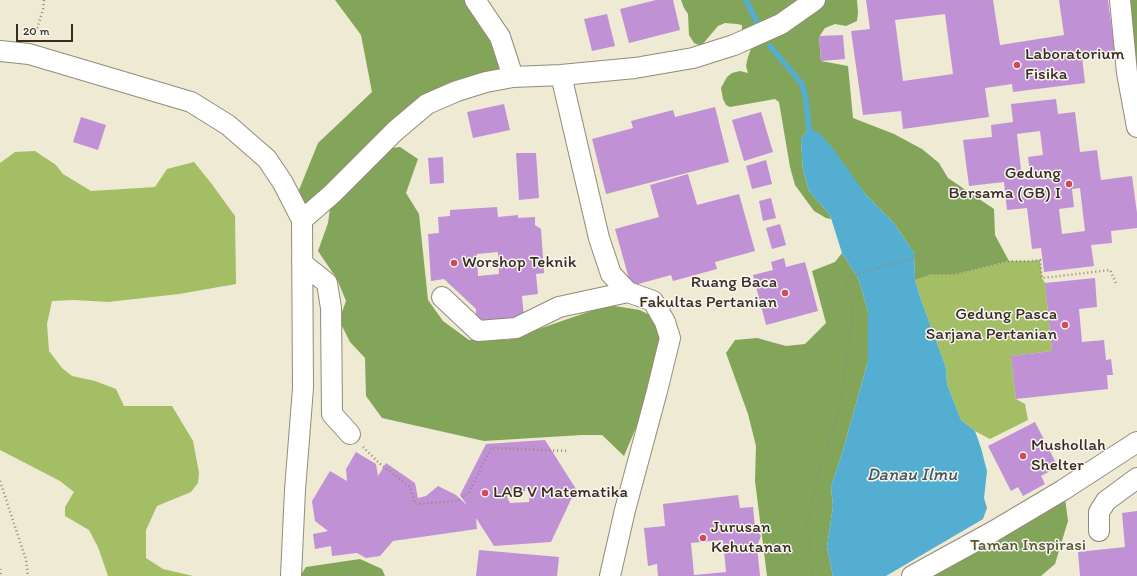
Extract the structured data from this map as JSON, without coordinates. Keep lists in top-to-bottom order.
{
  "water": ["Danau Ilmu"],
  "parks": ["Taman Inspirasi"],
  "places": [
    "Laboratorium Fisika",
    "Gedung Bersama (GB) I",
    "Worshop Teknik",
    "Ruang Baca Fakultas Pertanian",
    "Gedung Pasca Sarjana Pertanian",
    "Mushollah Shelter",
    "LAB V Matematika",
    "Jurusan Kehutanan"
  ],
  "scale_bar": "20 m"
}
